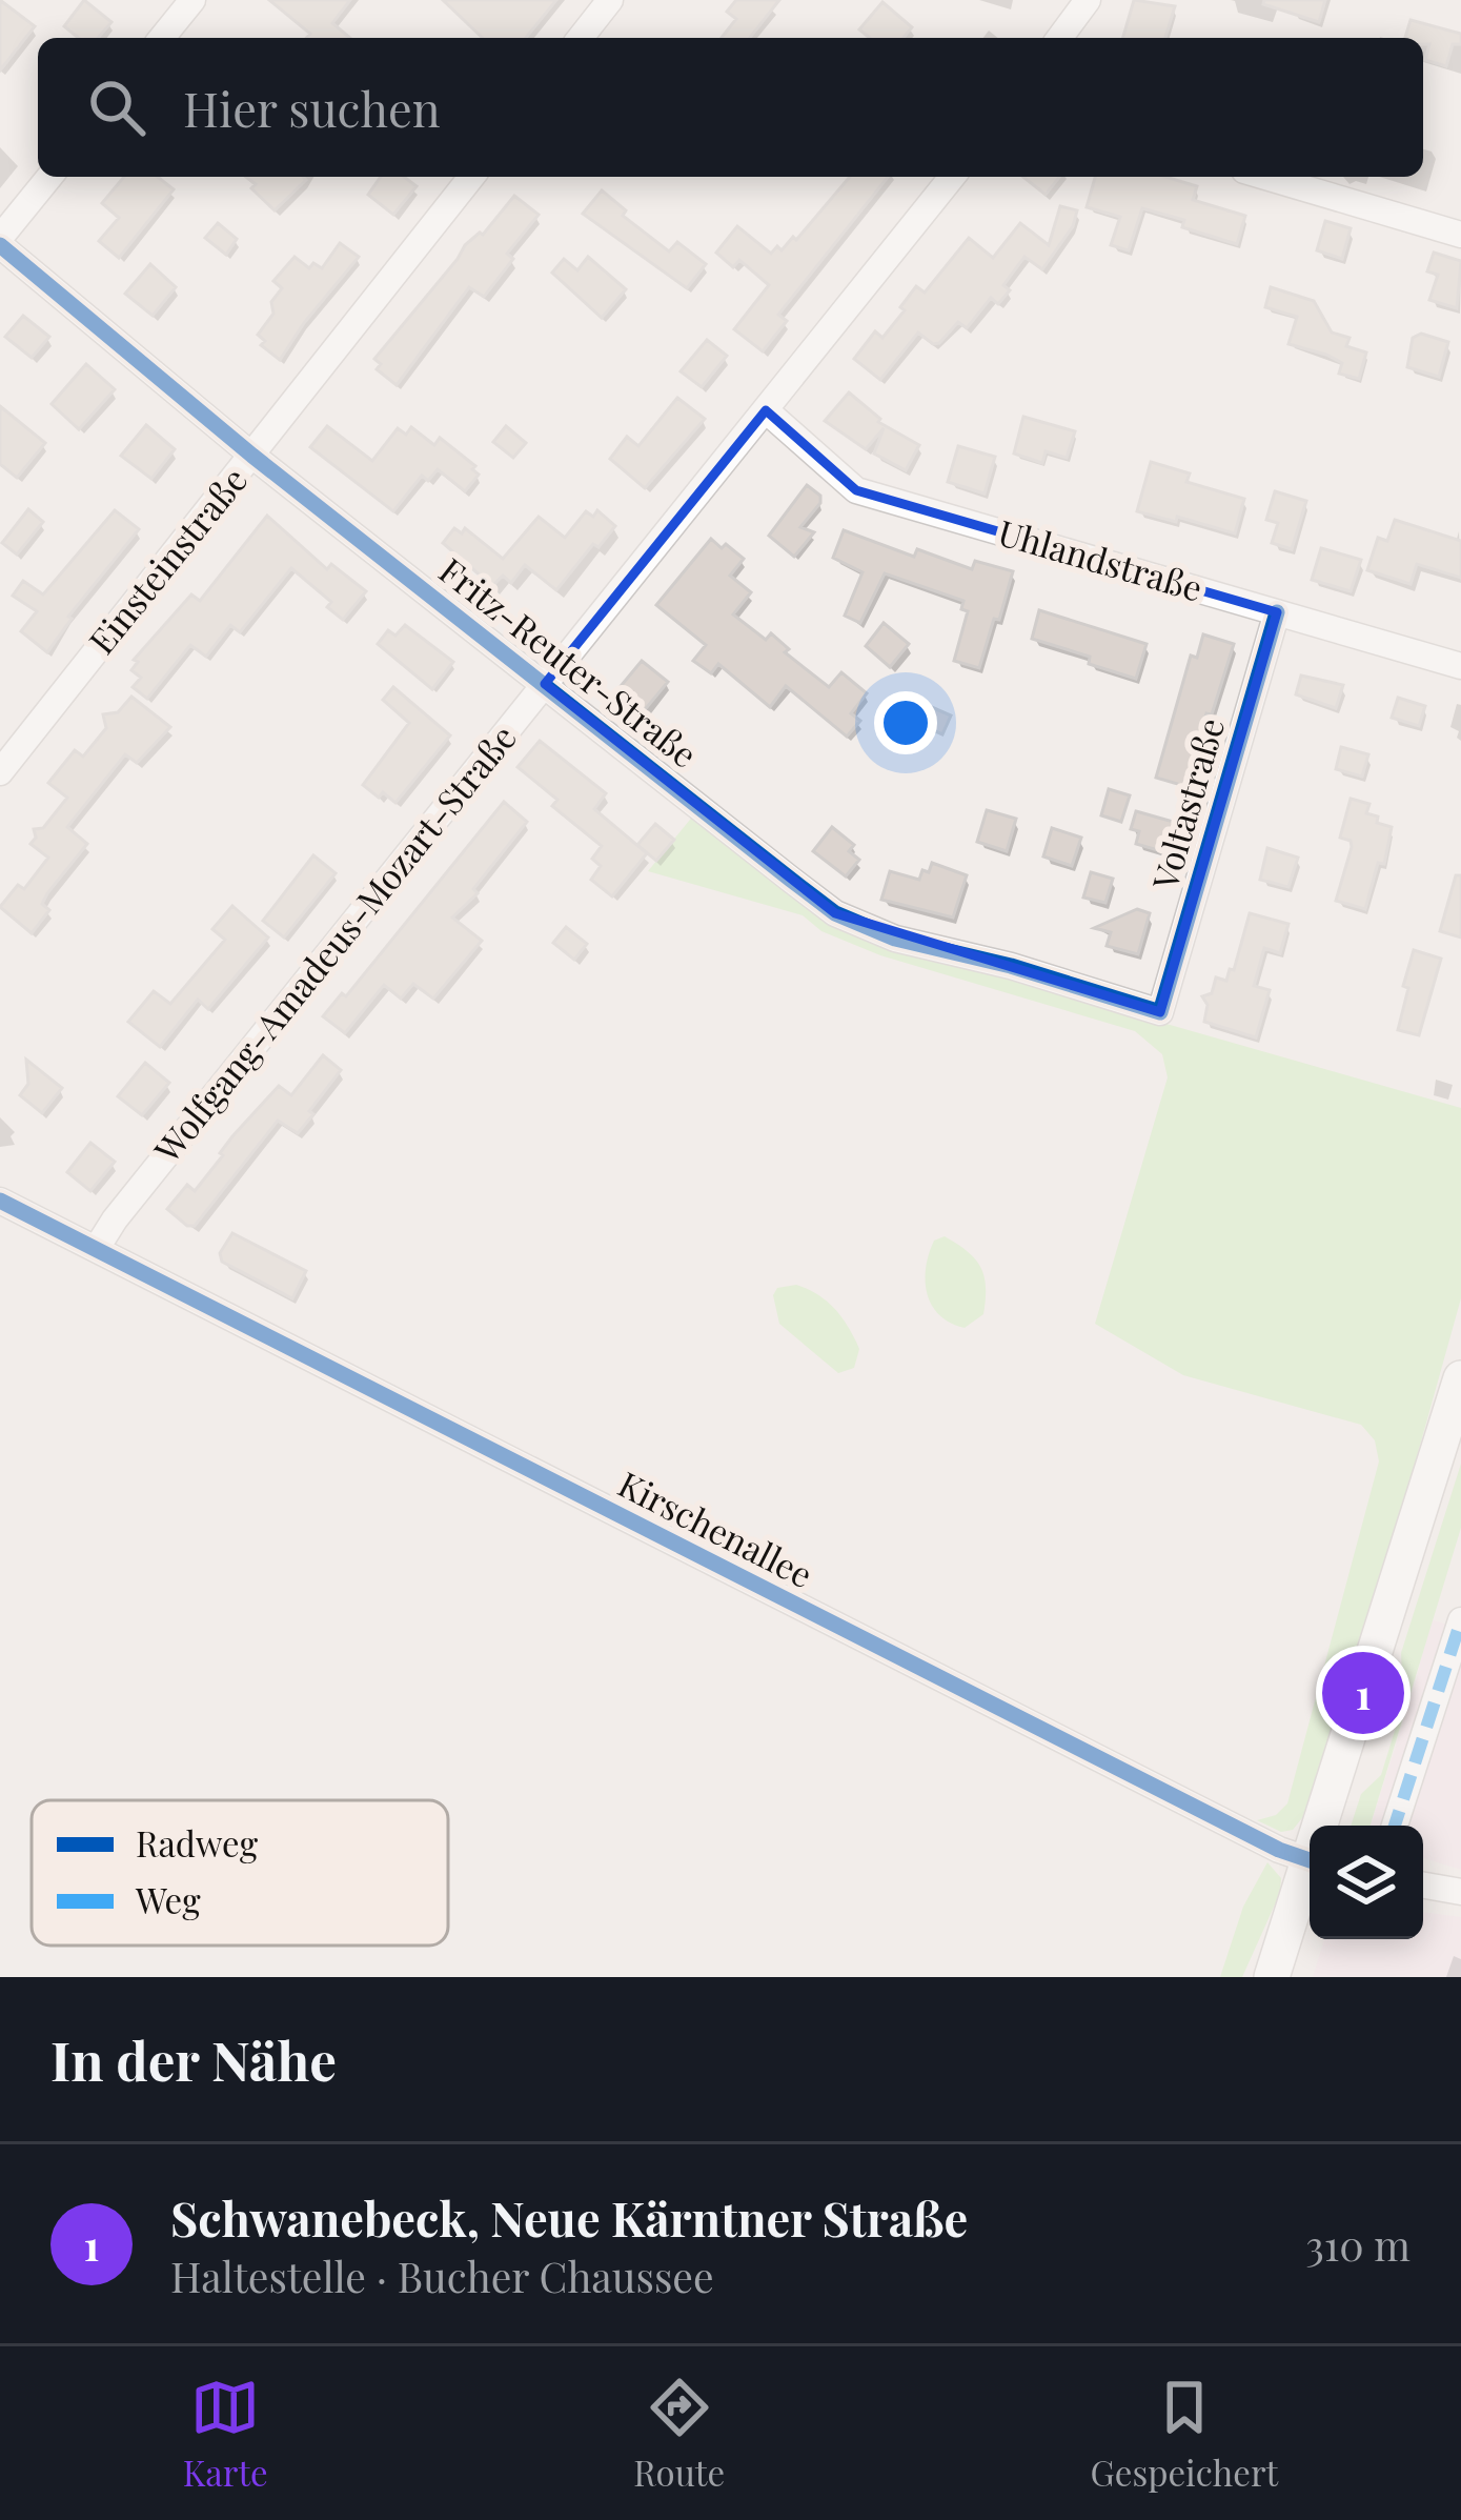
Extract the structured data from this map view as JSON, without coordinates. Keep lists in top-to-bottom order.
{
  "streets": {
    "street": [
      "Einsteinstraße",
      "Uhlandstraße",
      "Fritz-Reuter-Straße",
      "Voltastraße",
      "Wolfgang-Amadeus-Mozart-Straße",
      "Kirschenallee"
    ]
  },
  "crossings": [
    ["Einsteinstraße", "Fritz-Reuter-Straße"],
    ["Uhlandstraße", "Voltastraße"],
    ["Uhlandstraße", "Wolfgang-Amadeus-Mozart-Straße"],
    ["Fritz-Reuter-Straße", "Voltastraße"],
    ["Fritz-Reuter-Straße", "Wolfgang-Amadeus-Mozart-Straße"],
    ["Wolfgang-Amadeus-Mozart-Straße", "Kirschenallee"]
  ],
  "legend": ["Radweg", "Weg"],
  "page": {
    "search": "Hier suchen",
    "pins": "1",
    "heading": "In der Nähe",
    "list": [
      {
        "mark": "1",
        "name": "Schwanebeck, Neue Kärntner Straße",
        "note": "Haltestelle · Bucher Chaussee",
        "value": "310 m"
      }
    ],
    "nav": ["Karte", "Route", "Gespeichert"]
  }
}
